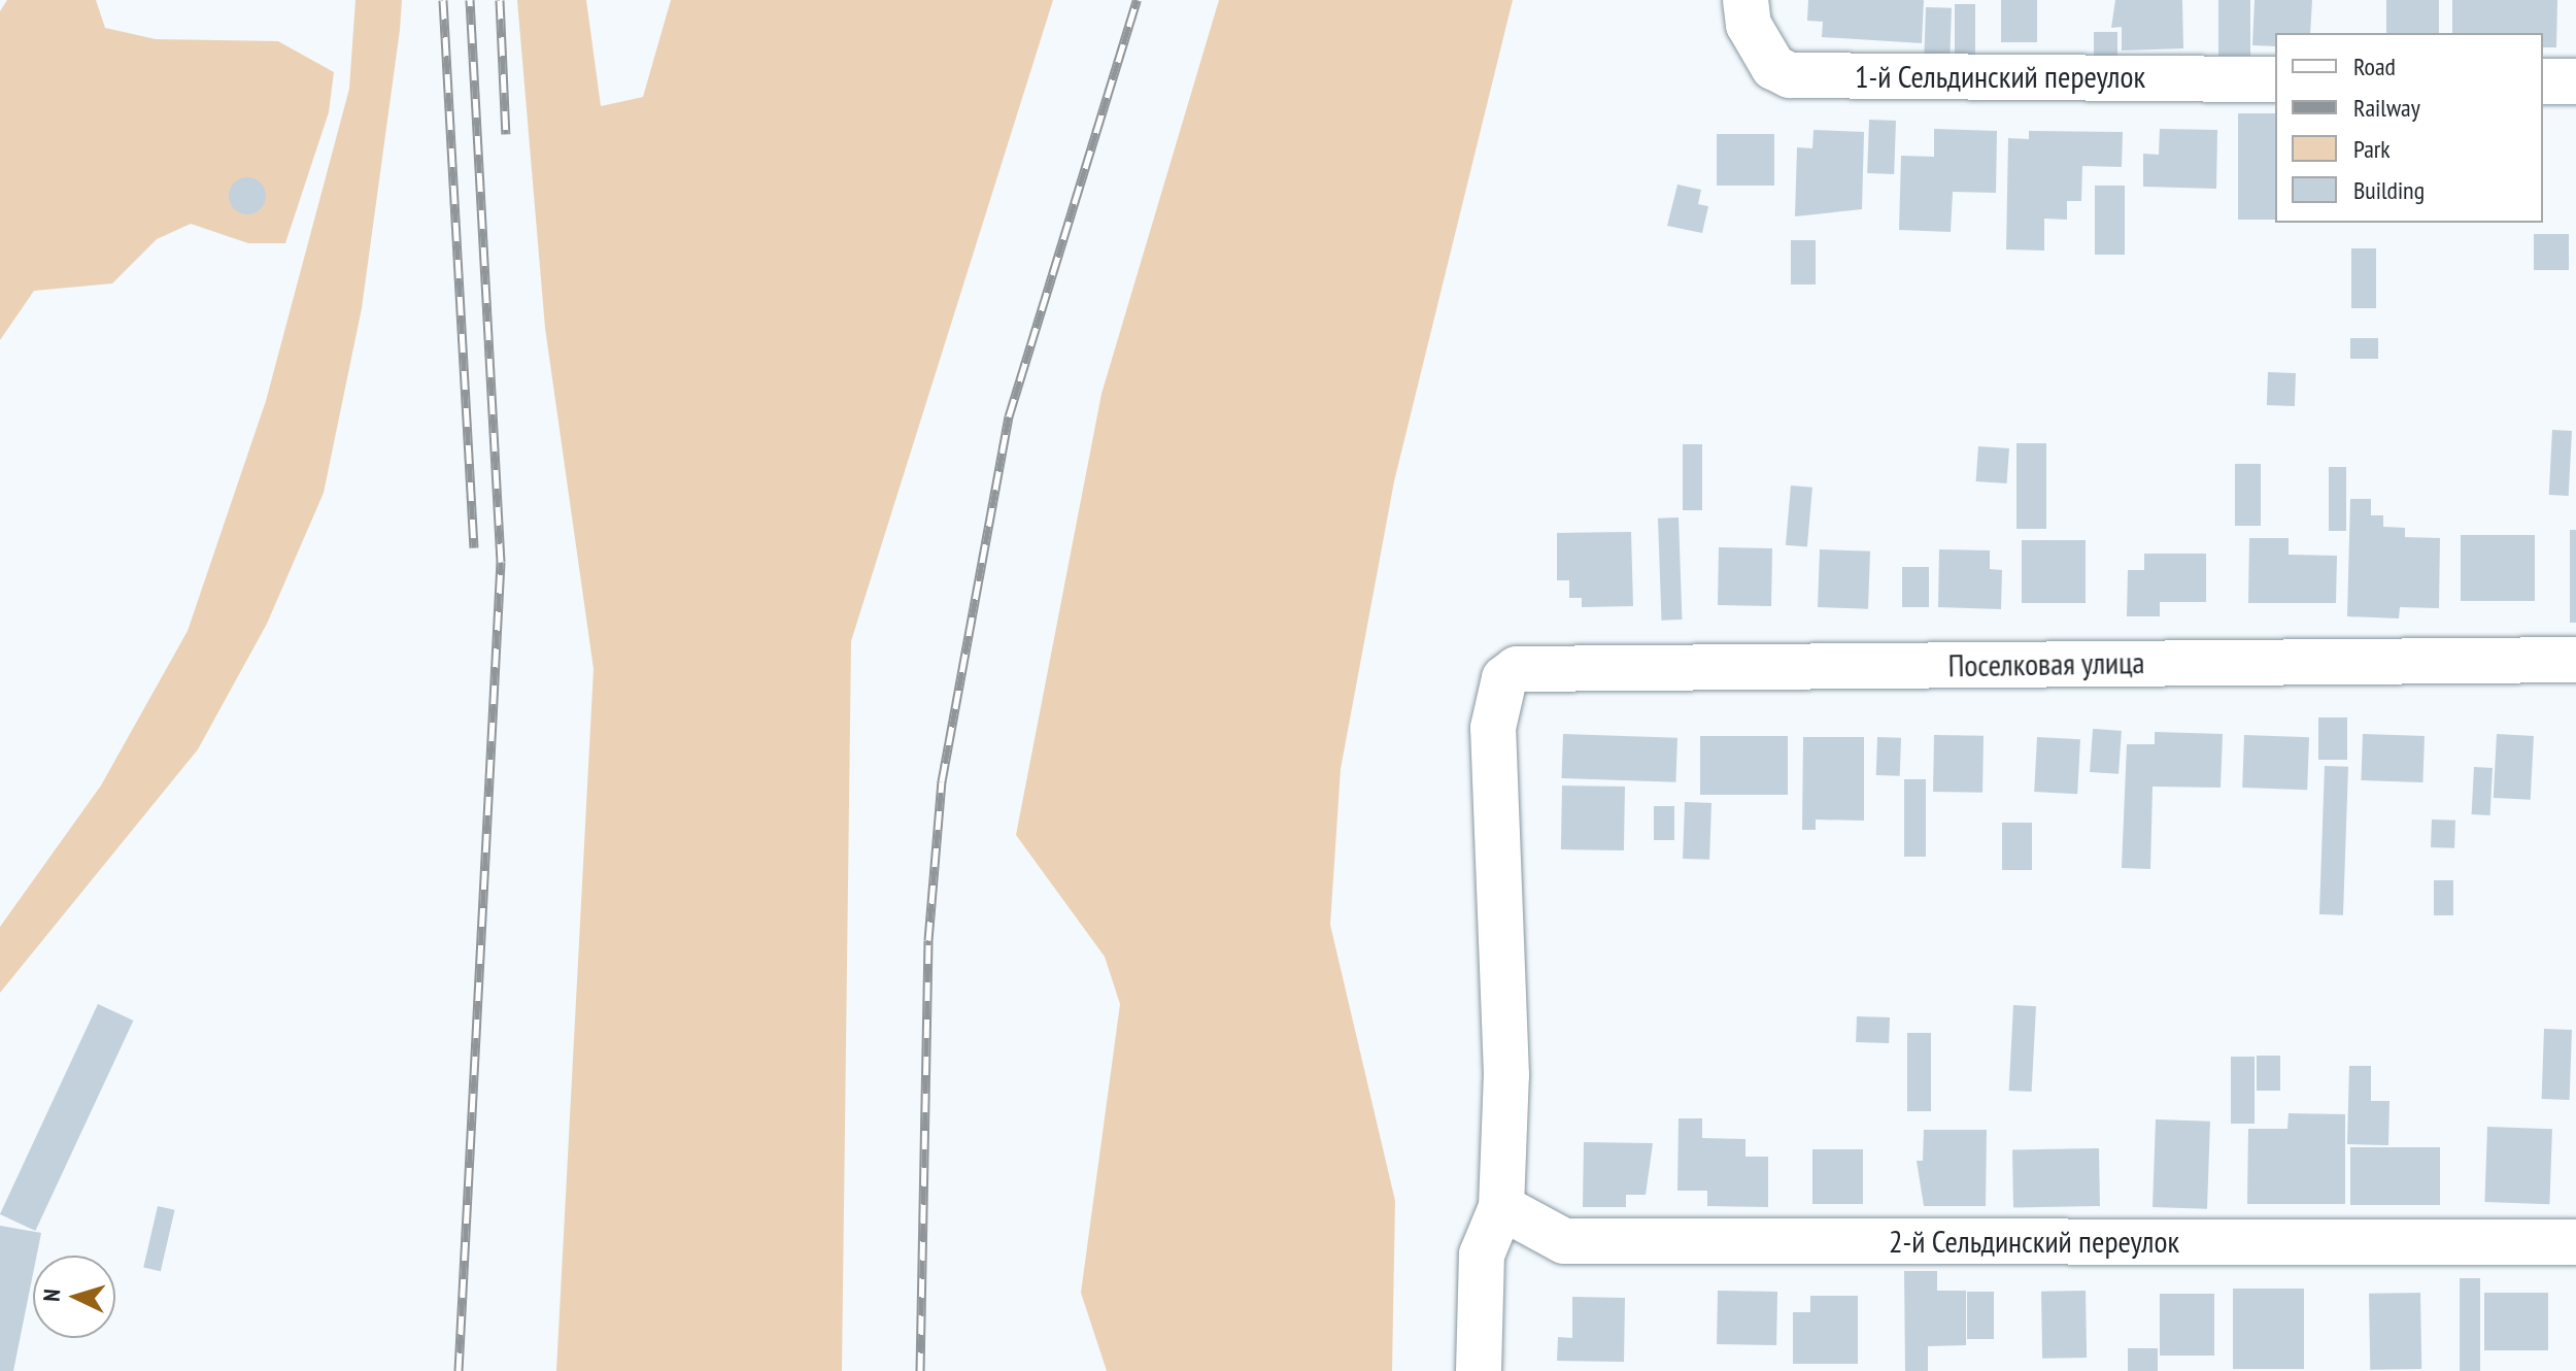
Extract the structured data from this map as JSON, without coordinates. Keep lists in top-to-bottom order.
{
  "streets": {
    "street": ["1-й Сельдинский переулок", "Поселковая улица", "2-й Сельдинский переулок"]
  },
  "crossings": [
    ["Поселковая улица", "2-й Сельдинский переулок"]
  ],
  "legend": [
    "Road",
    "Railway",
    "Park",
    "Building"
  ],
  "north": "left"
}
